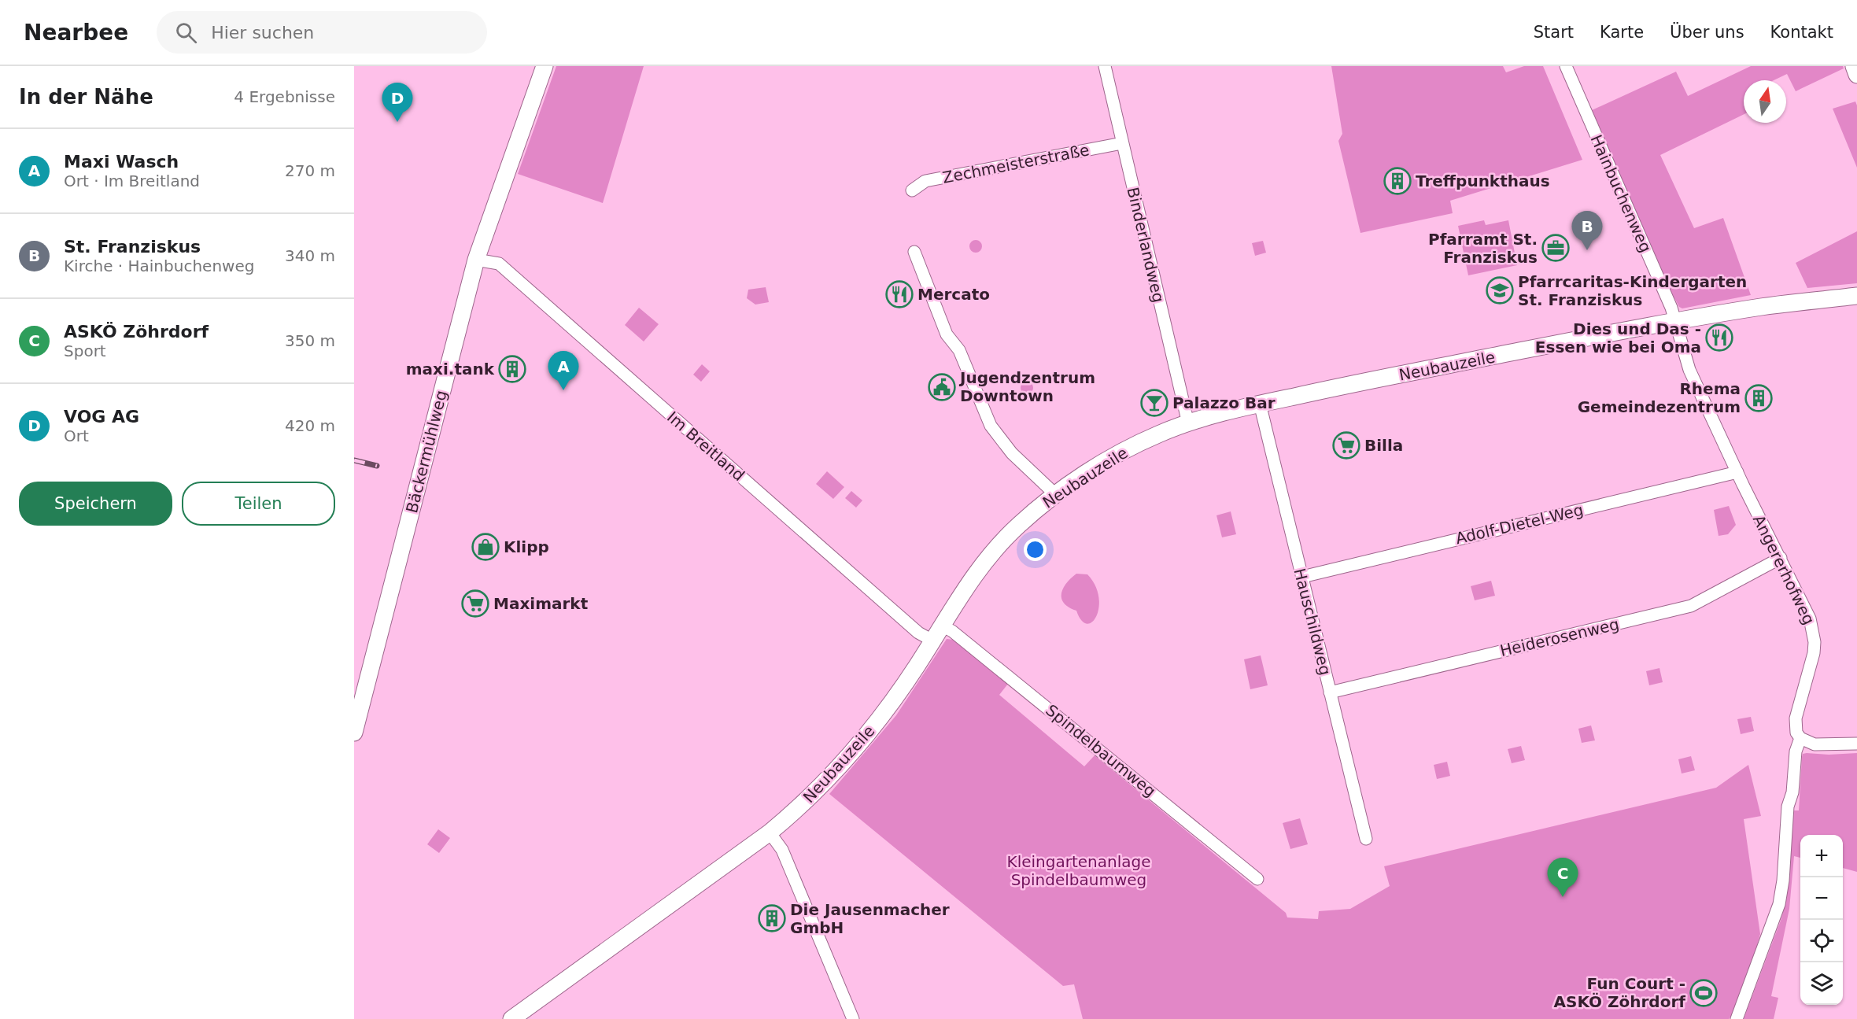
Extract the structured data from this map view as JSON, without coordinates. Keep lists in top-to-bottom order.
{
  "streets": {
    "street": [
      "Zechmeisterstraße",
      "Hainbuchenweg",
      "Binderlandweg",
      "Neubauzeile",
      "Im Breitland",
      "Bäckermühlweg",
      "Adolf-Dietel-Weg",
      "Angererhofweg",
      "Hauschildweg",
      "Heiderosenweg",
      "Spindelbaumweg"
    ]
  },
  "crossings": [
    ["Zechmeisterstraße", "Binderlandweg"],
    ["Hainbuchenweg", "Neubauzeile"],
    ["Hainbuchenweg", "Angererhofweg"],
    ["Binderlandweg", "Neubauzeile"],
    ["Neubauzeile", "Im Breitland"],
    ["Neubauzeile", "Angererhofweg"],
    ["Neubauzeile", "Hauschildweg"],
    ["Neubauzeile", "Spindelbaumweg"],
    ["Im Breitland", "Bäckermühlweg"],
    ["Adolf-Dietel-Weg", "Angererhofweg"],
    ["Adolf-Dietel-Weg", "Hauschildweg"],
    ["Angererhofweg", "Heiderosenweg"],
    ["Hauschildweg", "Heiderosenweg"]
  ],
  "parks": ["Kleingartenanlage Spindelbaumweg"],
  "places": {
    "building": [
      "Treffpunkthaus",
      "maxi.tank",
      "Rhema Gemeindezentrum",
      "Die Jausenmacher GmbH"
    ],
    "office": ["Pfarramt St. Franziskus"],
    "school or university": ["Pfarrcaritas-Kindergarten St. Franziskus"],
    "restaurant": ["Mercato", "Dies und Das - Essen wie bei Oma"],
    "public building": ["Jugendzentrum Downtown"],
    "bar": ["Palazzo Bar"],
    "supermarket": ["Billa", "Maximarkt"],
    "shop": ["Klipp"],
    "sports": ["Fun Court - ASKÖ Zöhrdorf"]
  },
  "north": "top",
  "page": {
    "header": "Nearbee",
    "search": "Hier suchen",
    "nav": [
      "Start",
      "Karte",
      "Über uns",
      "Kontakt"
    ],
    "heading": ["In der Nähe", "4 Ergebnisse"],
    "pins": [
      "D",
      "B",
      "A",
      "C"
    ],
    "list": [
      {
        "mark": "A",
        "name": "Maxi Wasch",
        "note": "Ort · Im Breitland",
        "value": "270 m"
      },
      {
        "mark": "B",
        "name": "St. Franziskus",
        "note": "Kirche · Hainbuchenweg",
        "value": "340 m"
      },
      {
        "mark": "C",
        "name": "ASKÖ Zöhrdorf",
        "note": "Sport",
        "value": "350 m"
      },
      {
        "mark": "D",
        "name": "VOG AG",
        "note": "Ort",
        "value": "420 m"
      }
    ],
    "buttons": ["Speichern", "Teilen"],
    "map_buttons": ["+", "−"]
  }
}
